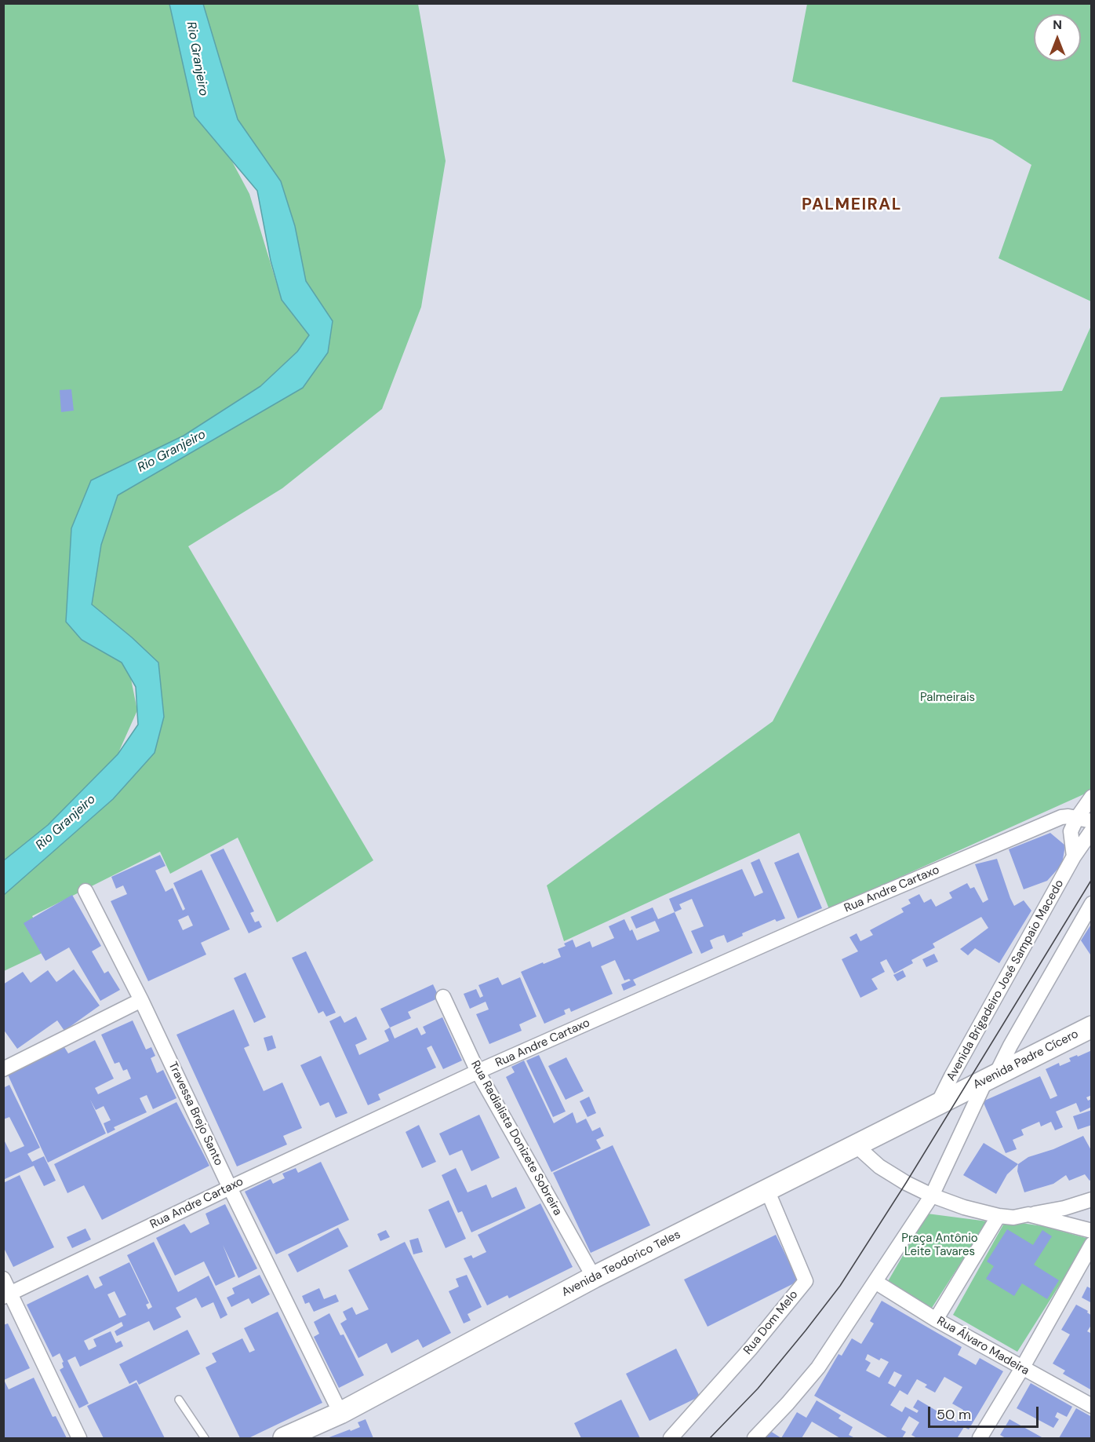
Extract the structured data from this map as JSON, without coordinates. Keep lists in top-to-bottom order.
{
  "streets": {
    "main road": ["Avenida Padre Cícero", "Avenida Teodorico Teles"],
    "street": [
      "Rua Andre Cartaxo",
      "Avenida Brigadeiro José Sampaio Macedo",
      "Travessa Brejo Santo",
      "Rua Radialista Donizete Sobreira",
      "Rua Dom Melo",
      "Rua Álvaro Madeira"
    ]
  },
  "crossings": [
    ["Rua Andre Cartaxo", "Travessa Brejo Santo"],
    ["Rua Andre Cartaxo", "Rua Radialista Donizete Sobreira"],
    ["Avenida Brigadeiro José Sampaio Macedo", "Avenida Teodorico Teles"],
    ["Avenida Padre Cícero", "Avenida Teodorico Teles"],
    ["Travessa Brejo Santo", "Avenida Teodorico Teles"],
    ["Rua Radialista Donizete Sobreira", "Avenida Teodorico Teles"],
    ["Avenida Teodorico Teles", "Rua Dom Melo"]
  ],
  "districts": ["PALMEIRAL"],
  "water": ["Rio Granjeiro"],
  "parks": ["Palmeirais", "Praça Antônio Leite Tavares"],
  "scale_bar": "50 m",
  "north": "top"
}
